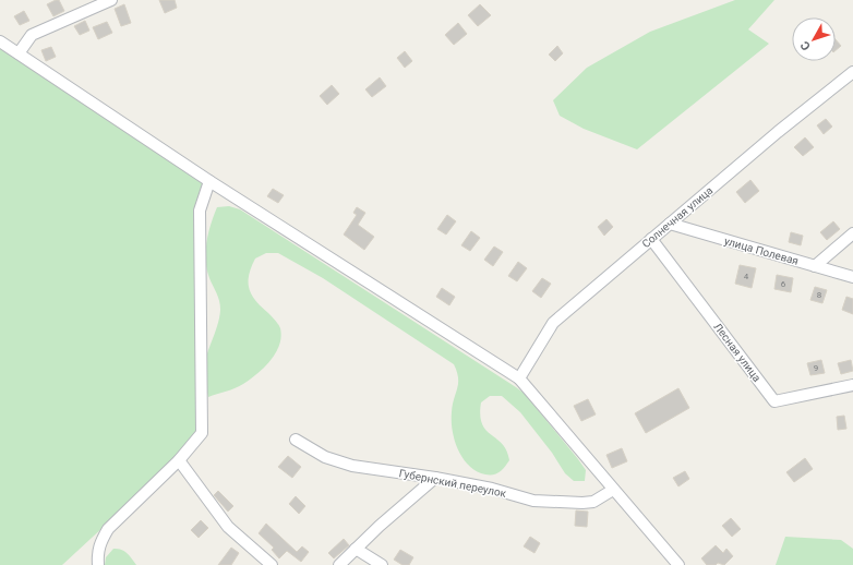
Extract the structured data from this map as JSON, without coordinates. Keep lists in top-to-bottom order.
{
  "streets": {
    "street": [
      "Солнечная улица",
      "улица Полевая",
      "Лесная улица",
      "Губернский переулок"
    ]
  },
  "crossings": [
    ["Солнечная улица", "улица Полевая"],
    ["Солнечная улица", "Лесная улица"]
  ],
  "house_numbers": [
    "4",
    "6",
    "8",
    "9"
  ],
  "north": "bottom left"
}
